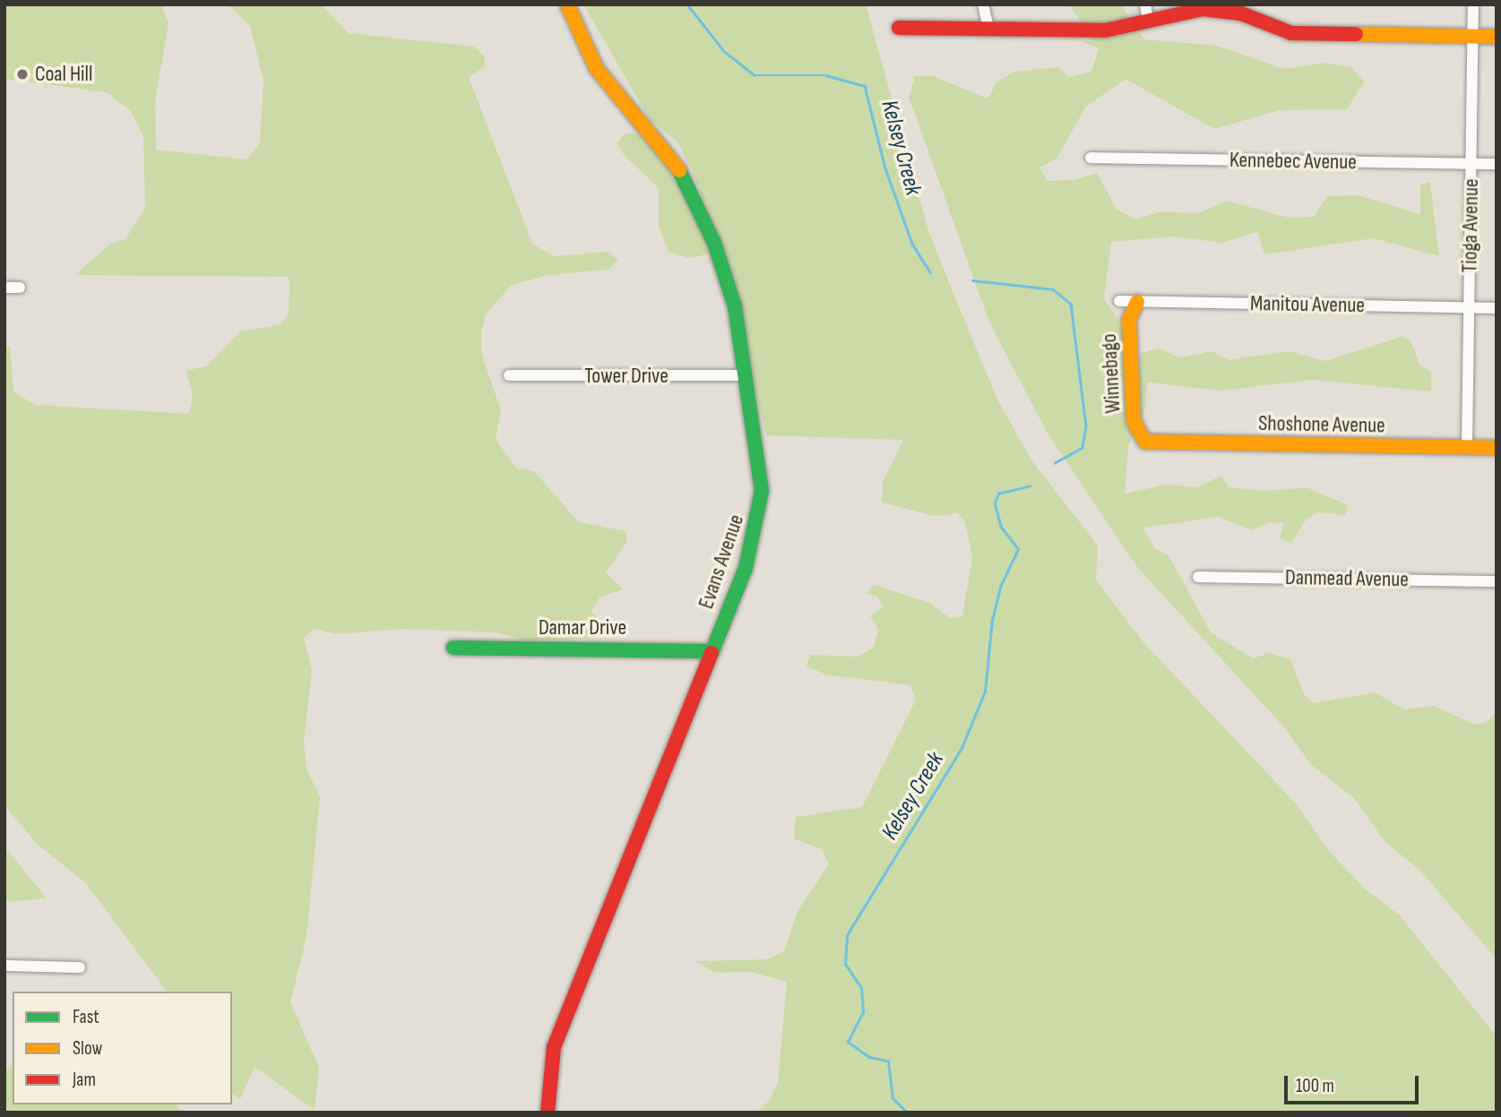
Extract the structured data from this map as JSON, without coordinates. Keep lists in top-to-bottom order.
{
  "streets": {
    "street": [
      "Kennebec Avenue",
      "Tioga Avenue",
      "Manitou Avenue",
      "Winnebago",
      "Tower Drive",
      "Shoshone Avenue",
      "Evans Avenue",
      "Danmead Avenue",
      "Damar Drive"
    ]
  },
  "crossings": [
    ["Kennebec Avenue", "Tioga Avenue"],
    ["Tioga Avenue", "Manitou Avenue"],
    ["Tioga Avenue", "Shoshone Avenue"],
    ["Manitou Avenue", "Winnebago"],
    ["Winnebago", "Shoshone Avenue"],
    ["Tower Drive", "Evans Avenue"],
    ["Evans Avenue", "Damar Drive"]
  ],
  "water": ["Kelsey Creek"],
  "places": ["Coal Hill"],
  "legend": ["Fast", "Slow", "Jam"],
  "scale_bar": "100 m"
}
